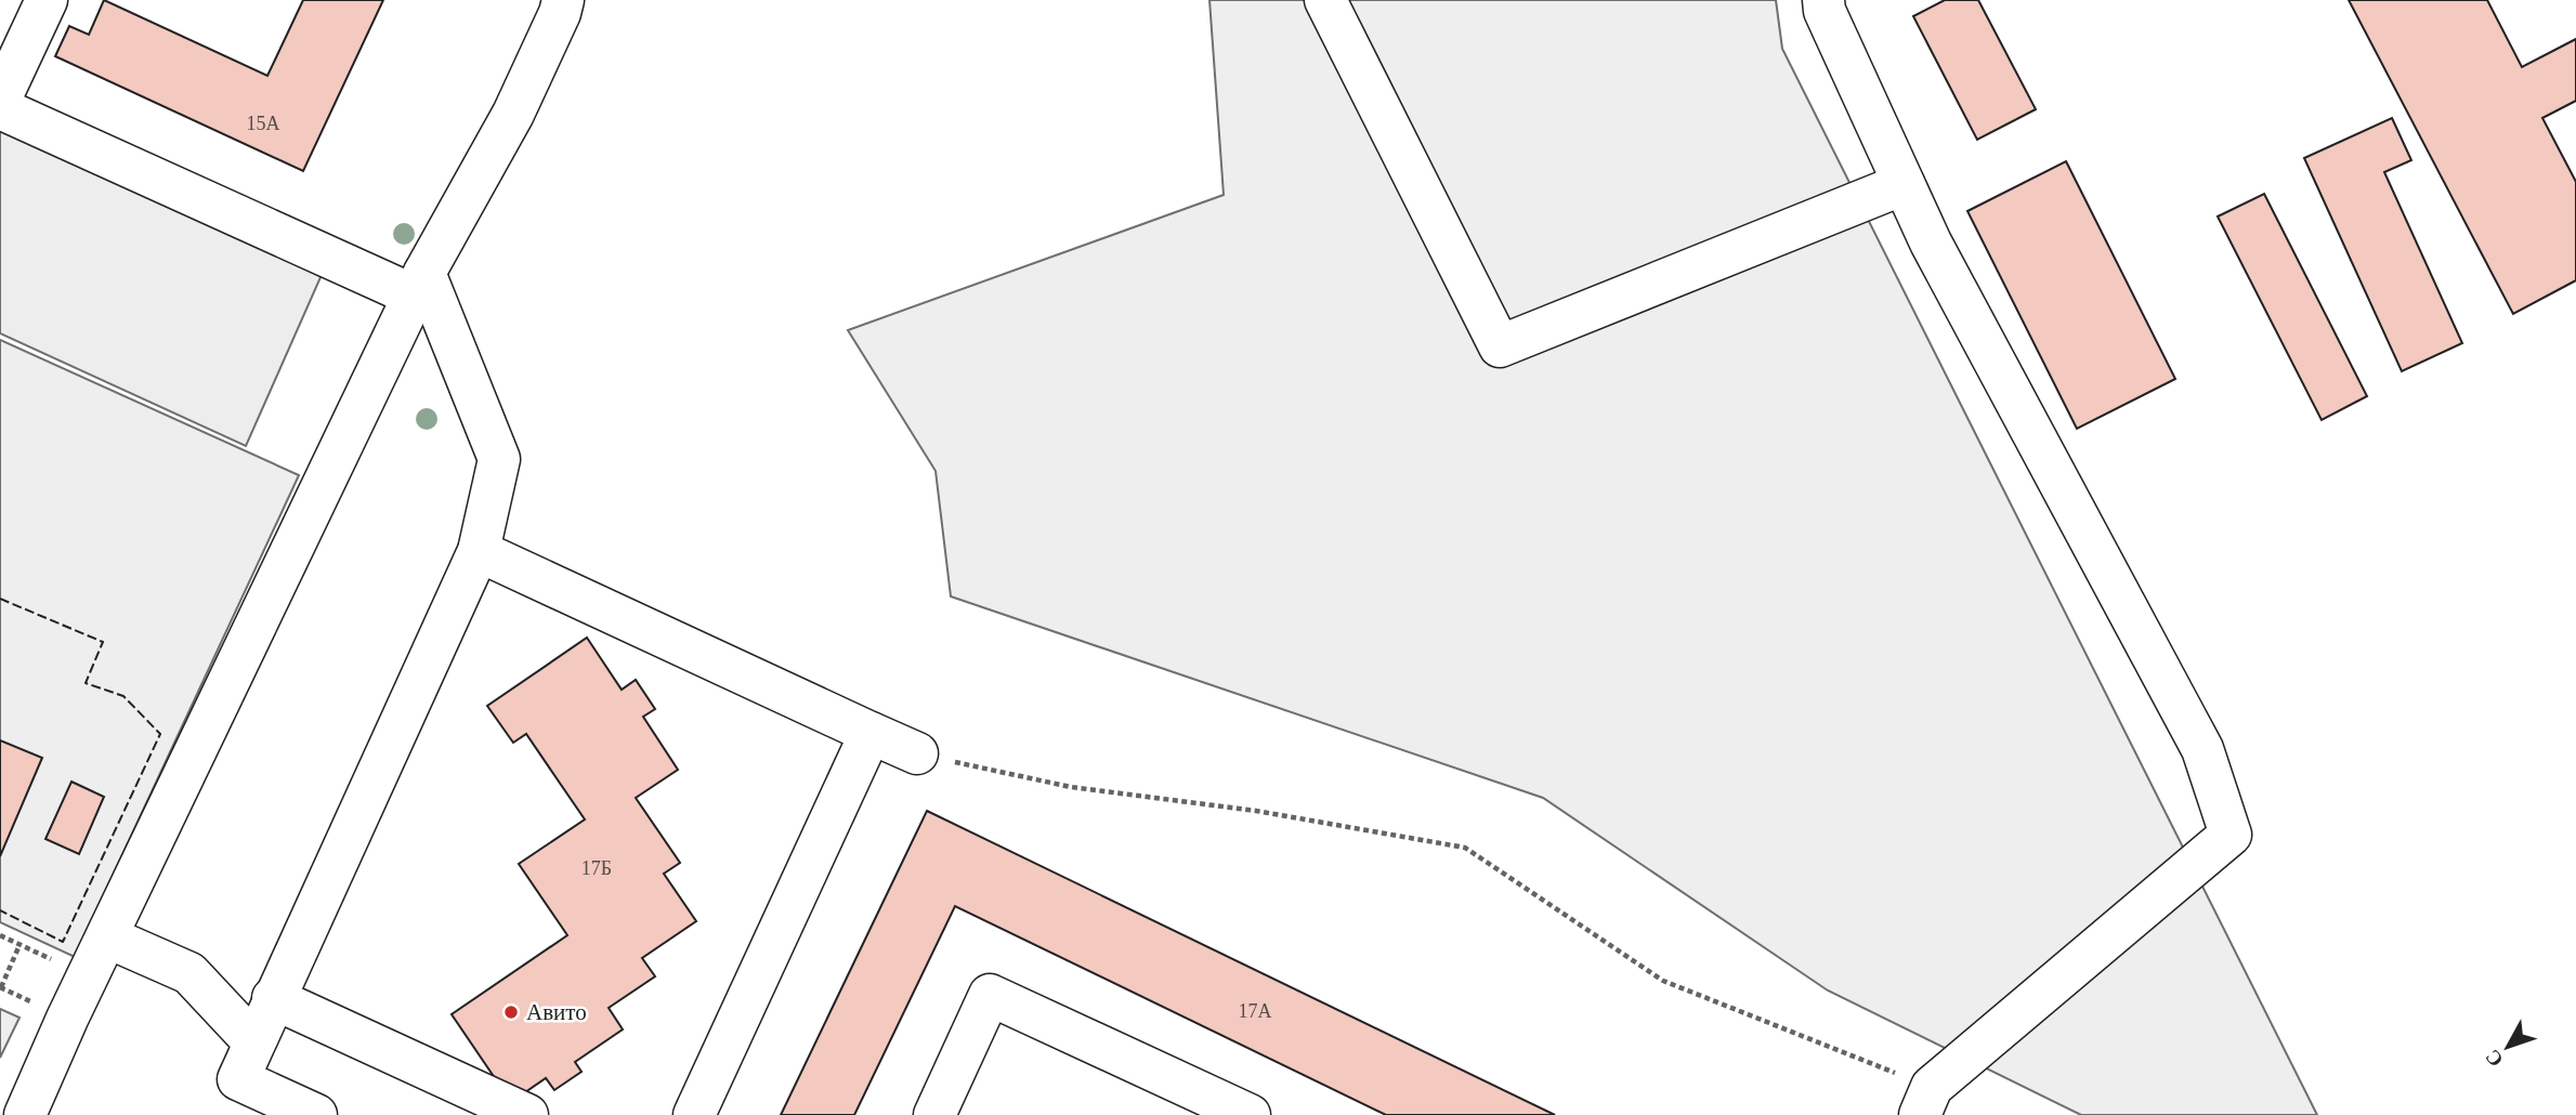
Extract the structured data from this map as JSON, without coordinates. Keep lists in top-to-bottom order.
{
  "places": ["Авито"],
  "house_numbers": ["15А", "17Б", "17А"],
  "north": "bottom left"
}
